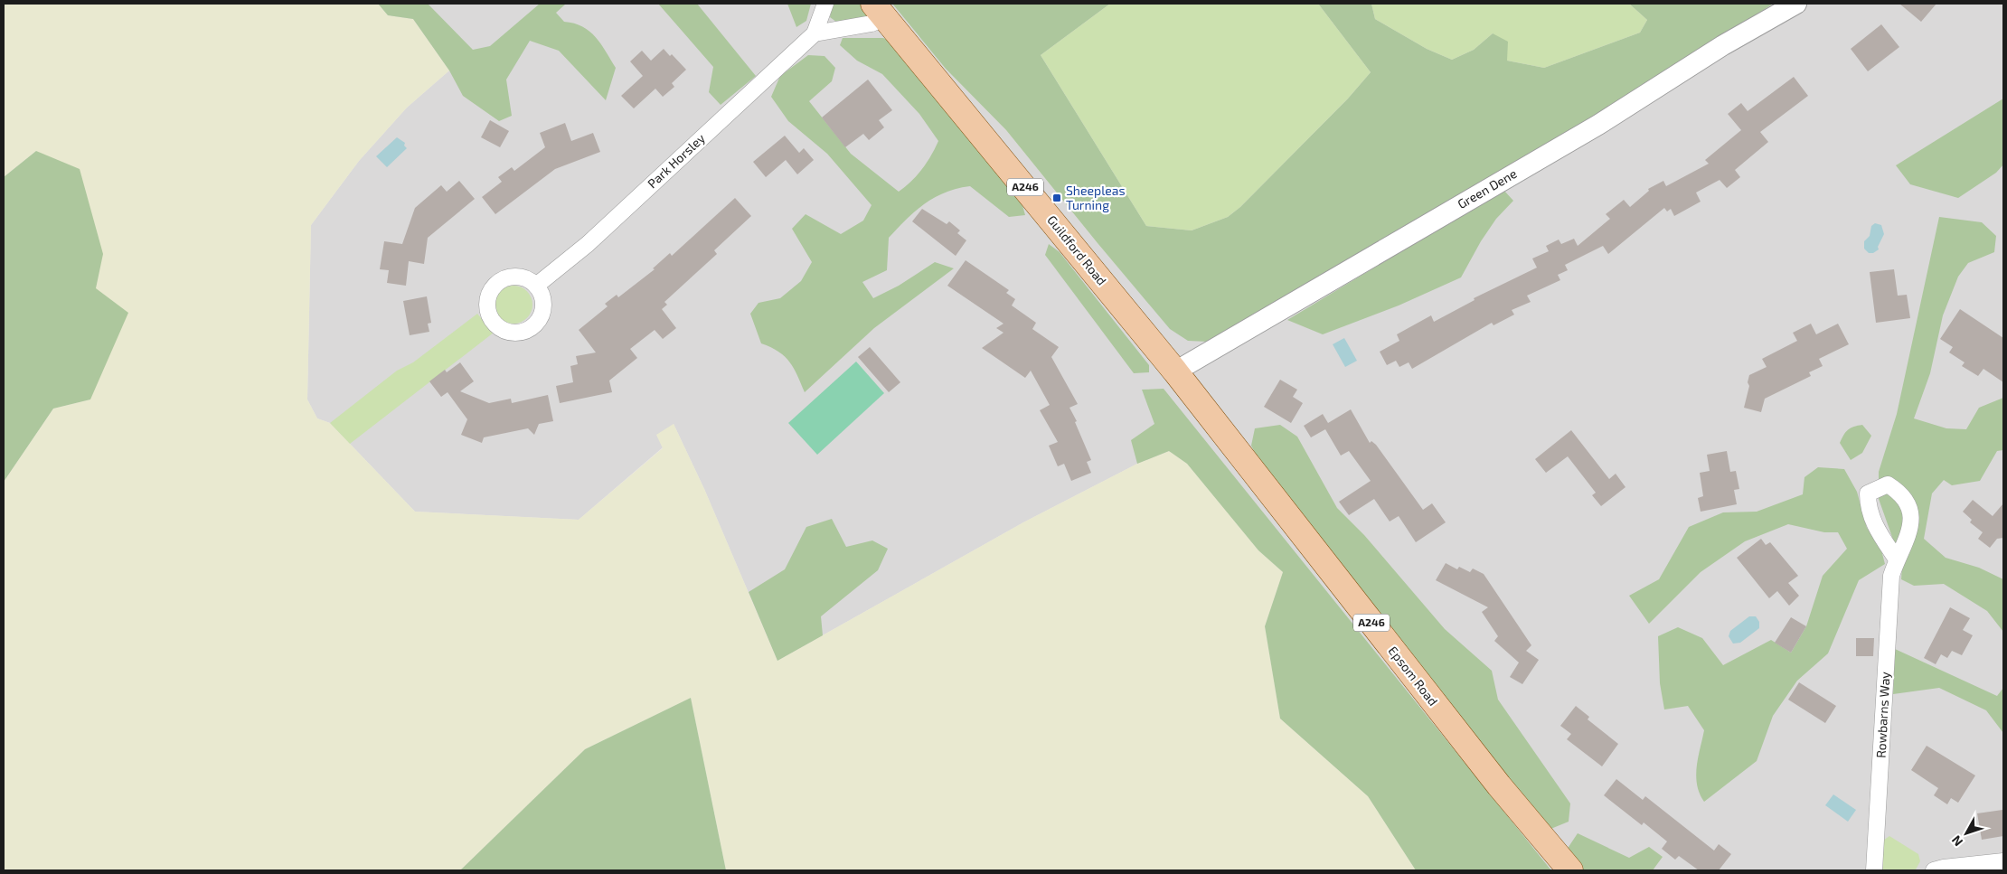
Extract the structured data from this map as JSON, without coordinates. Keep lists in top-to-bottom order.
{
  "streets": {
    "main road": ["A246", "Guildford Road", "Epsom Road"],
    "street": ["Park Horsley", "Green Dene", "Rowbarns Way"]
  },
  "crossings": [
    ["Green Dene", "Guildford Road"],
    ["Green Dene", "Epsom Road"],
    ["Guildford Road", "Epsom Road"]
  ],
  "places": {
    "transit": ["Sheepleas Turning"]
  },
  "north": "bottom left"
}
